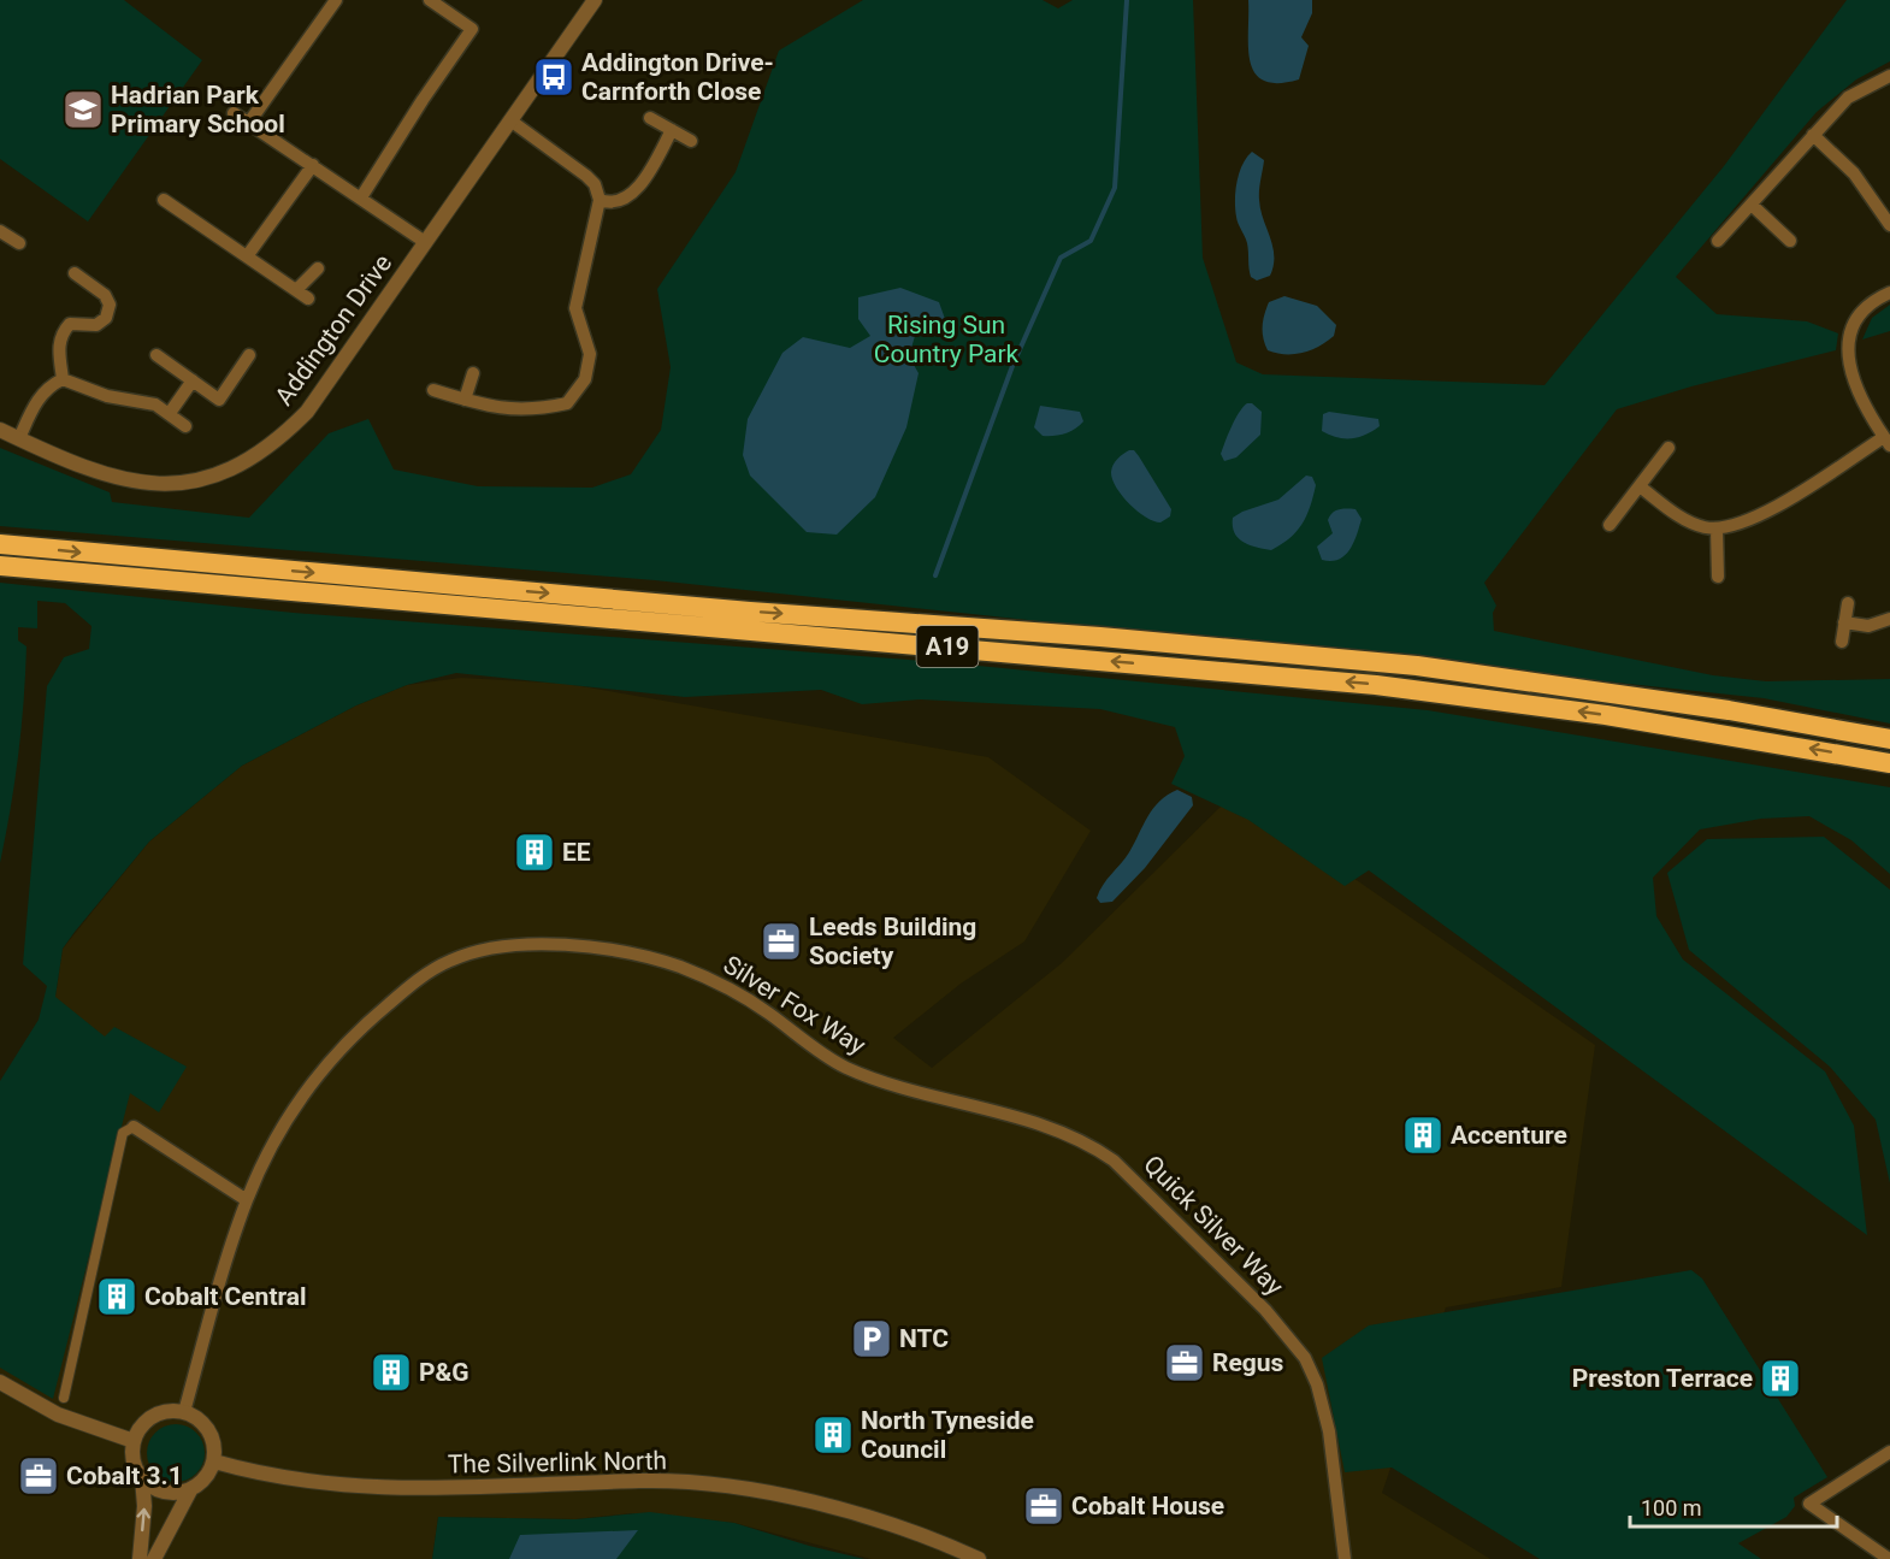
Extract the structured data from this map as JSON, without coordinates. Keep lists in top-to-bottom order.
{
  "streets": {
    "highway": ["A19"],
    "street": [
      "Addington Drive",
      "Silver Fox Way",
      "Quick Silver Way",
      "The Silverlink North"
    ]
  },
  "crossings": [
    ["Silver Fox Way", "Quick Silver Way"],
    ["Silver Fox Way", "The Silverlink North"]
  ],
  "parks": ["Rising Sun Country Park"],
  "places": {
    "bus stop": ["Addington Drive- Carnforth Close"],
    "school or university": ["Hadrian Park Primary School"],
    "building": [
      "EE",
      "Accenture",
      "Cobalt Central",
      "P&G",
      "Preston Terrace",
      "North Tyneside Council"
    ],
    "office": [
      "Leeds Building Society",
      "Regus",
      "Cobalt 3.1",
      "Cobalt House"
    ],
    "parking": ["NTC"]
  },
  "scale_bar": "100 m"
}
